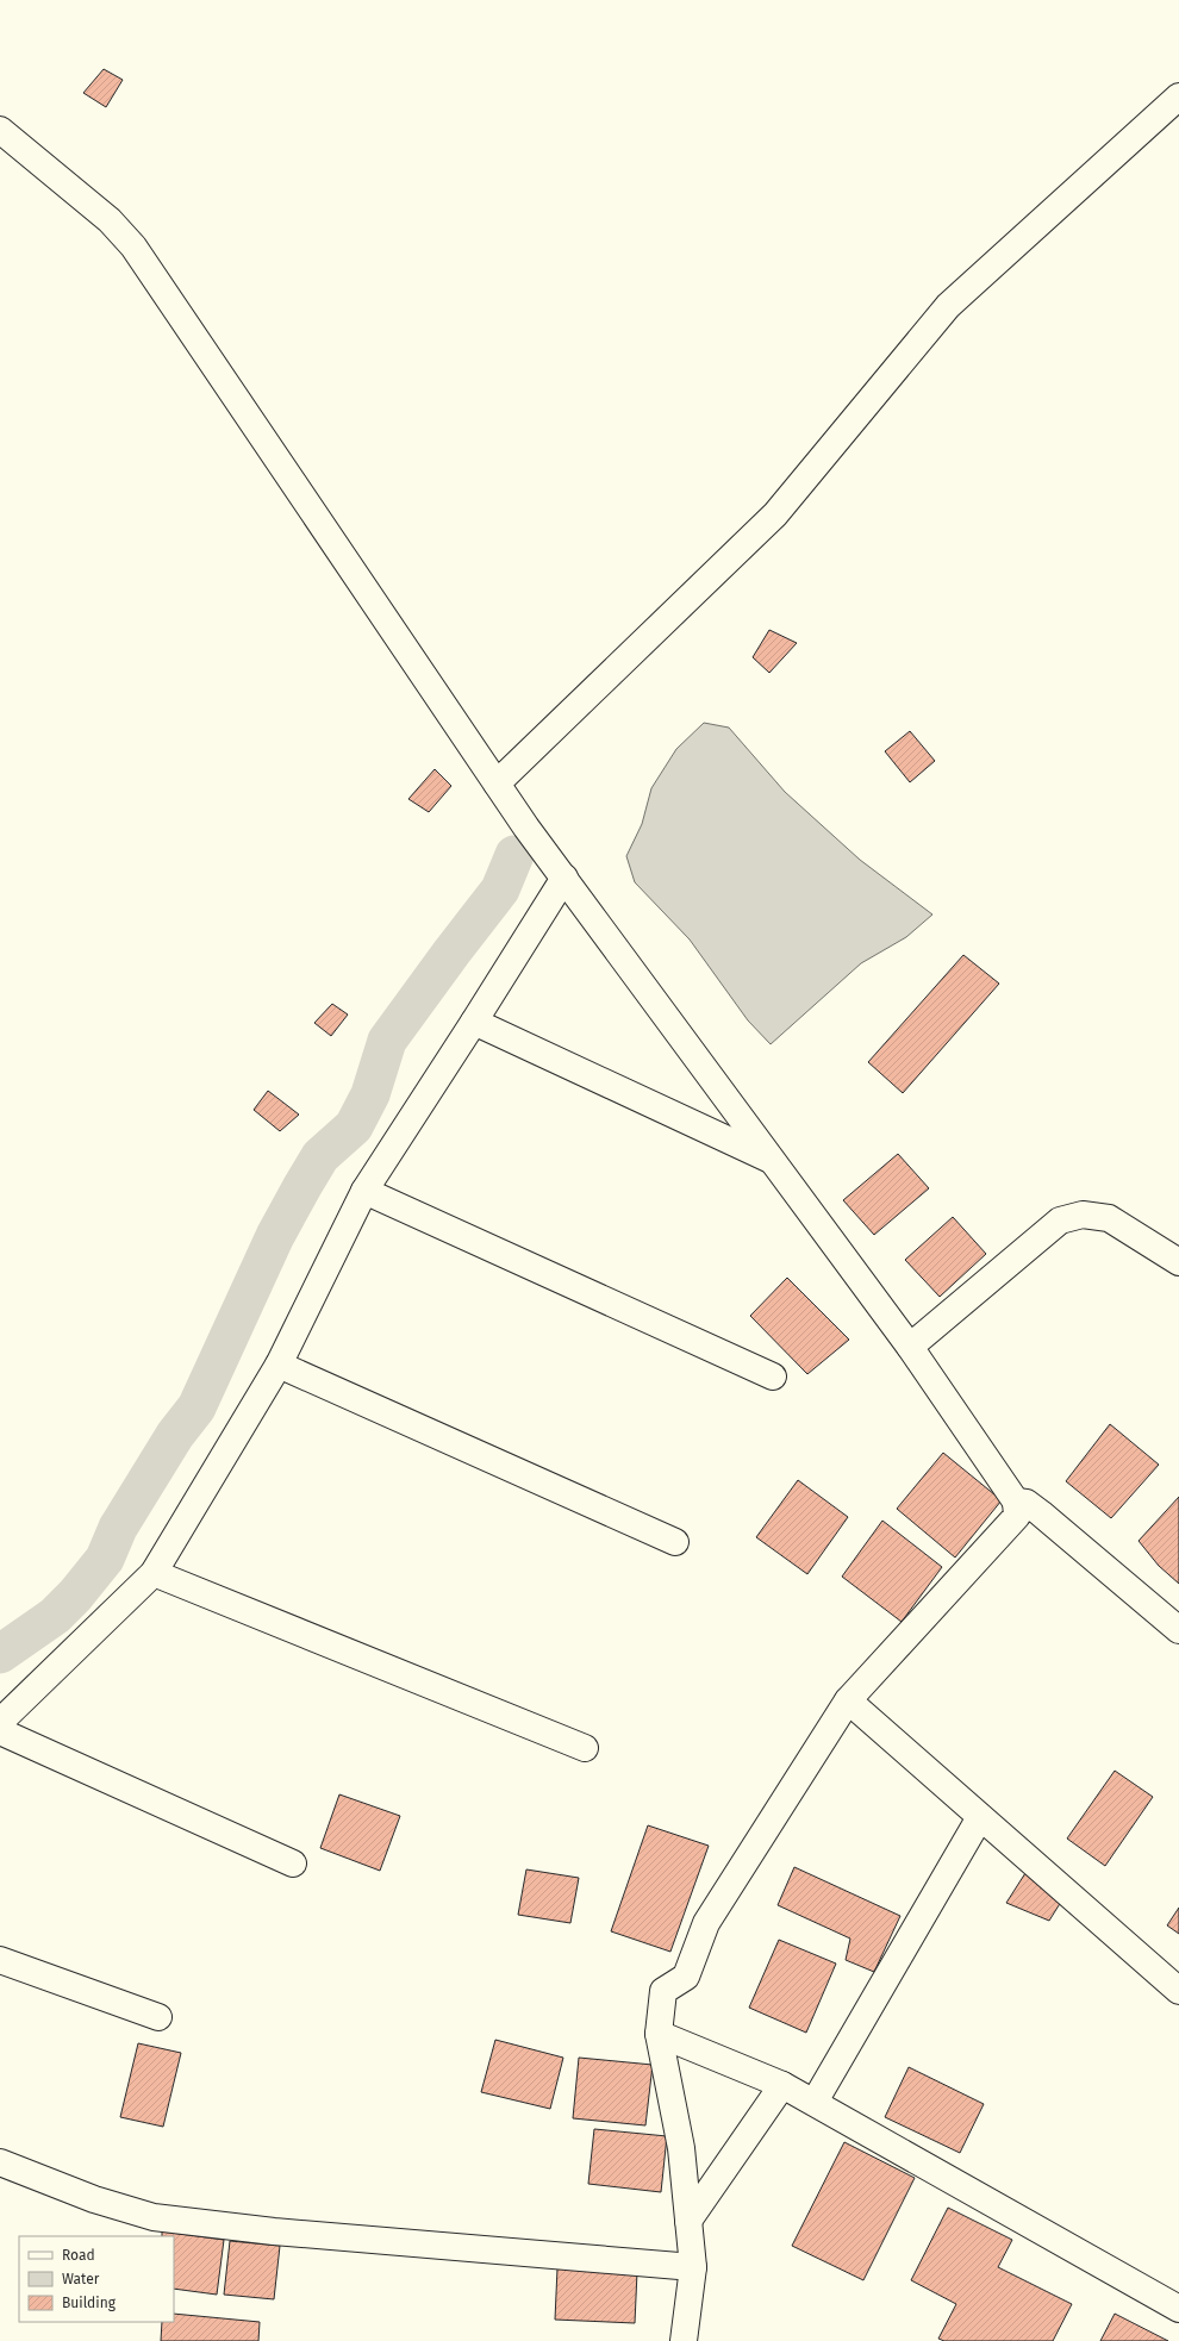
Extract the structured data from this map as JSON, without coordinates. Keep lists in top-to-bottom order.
{
  "legend": ["Road", "Water", "Building"]
}
